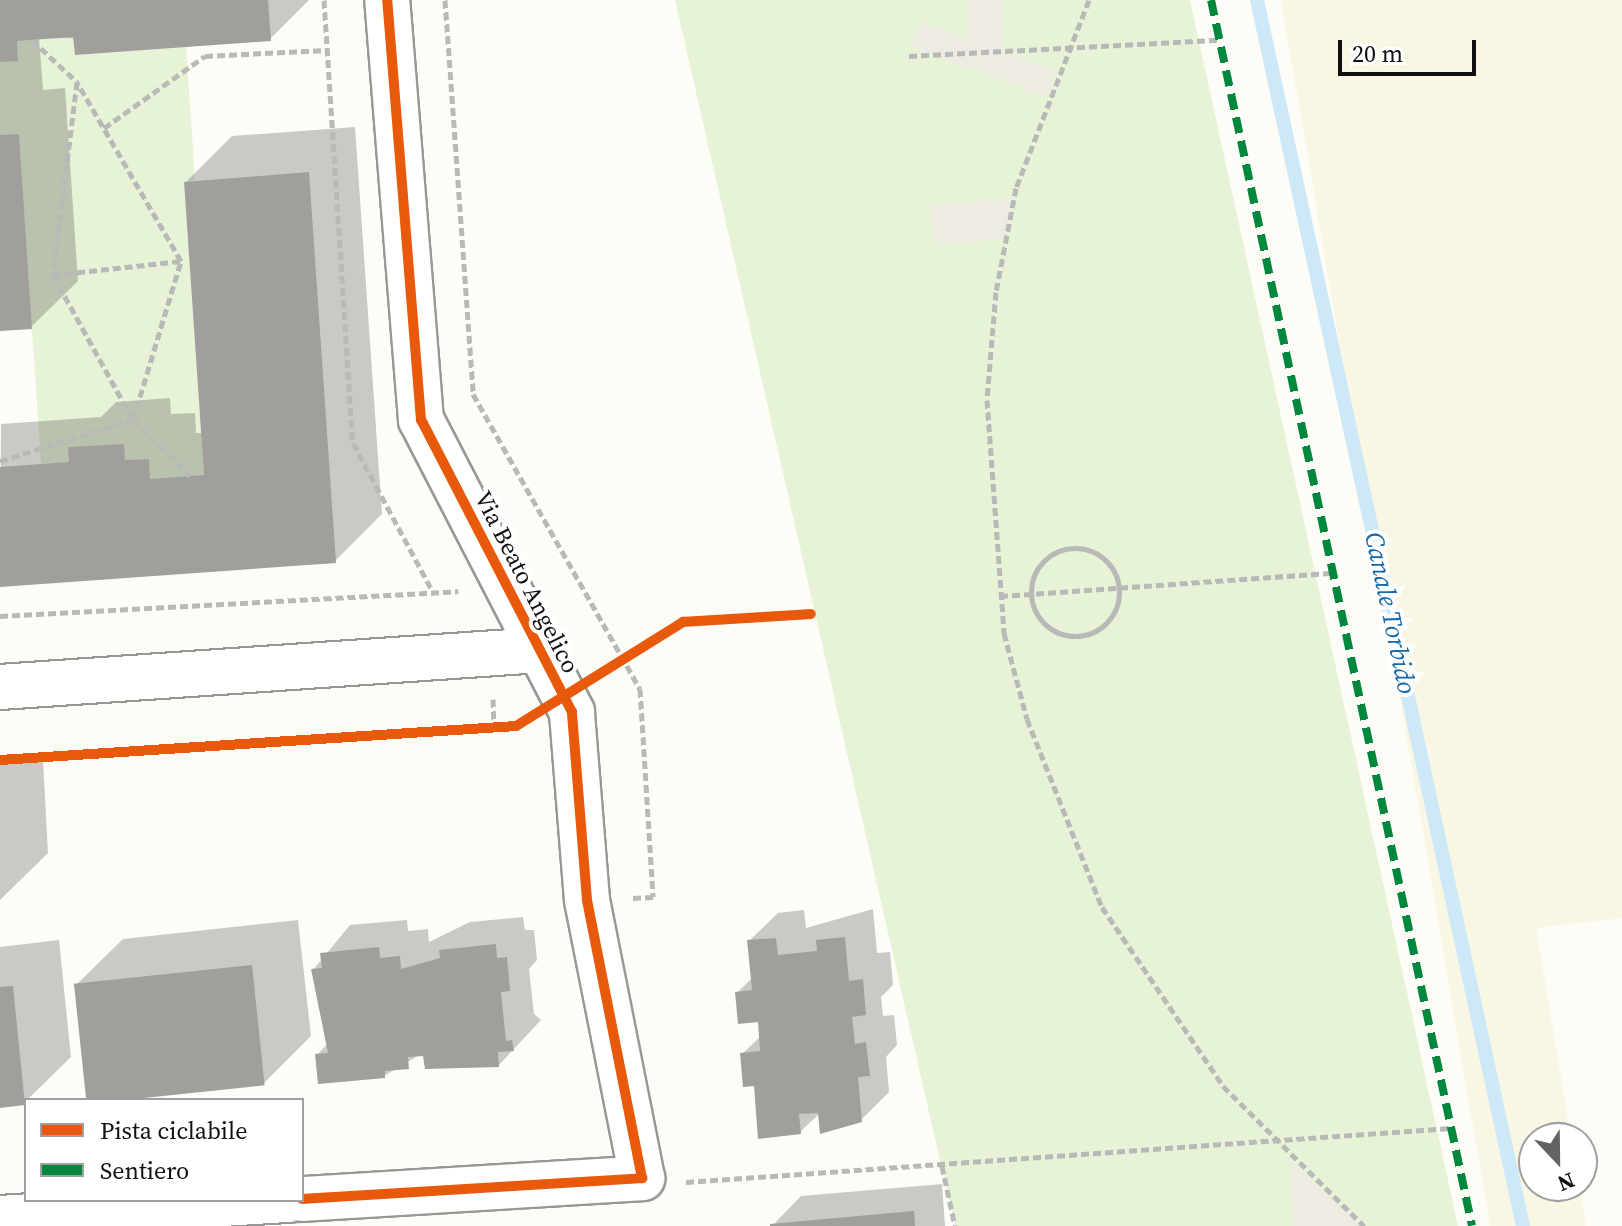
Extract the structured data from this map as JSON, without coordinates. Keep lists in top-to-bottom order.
{
  "streets": {
    "street": ["Via Beato Angelico"]
  },
  "water": ["Canale Torbido"],
  "legend": ["Pista ciclabile", "Sentiero"],
  "scale_bar": "20 m",
  "north": "bottom"
}
